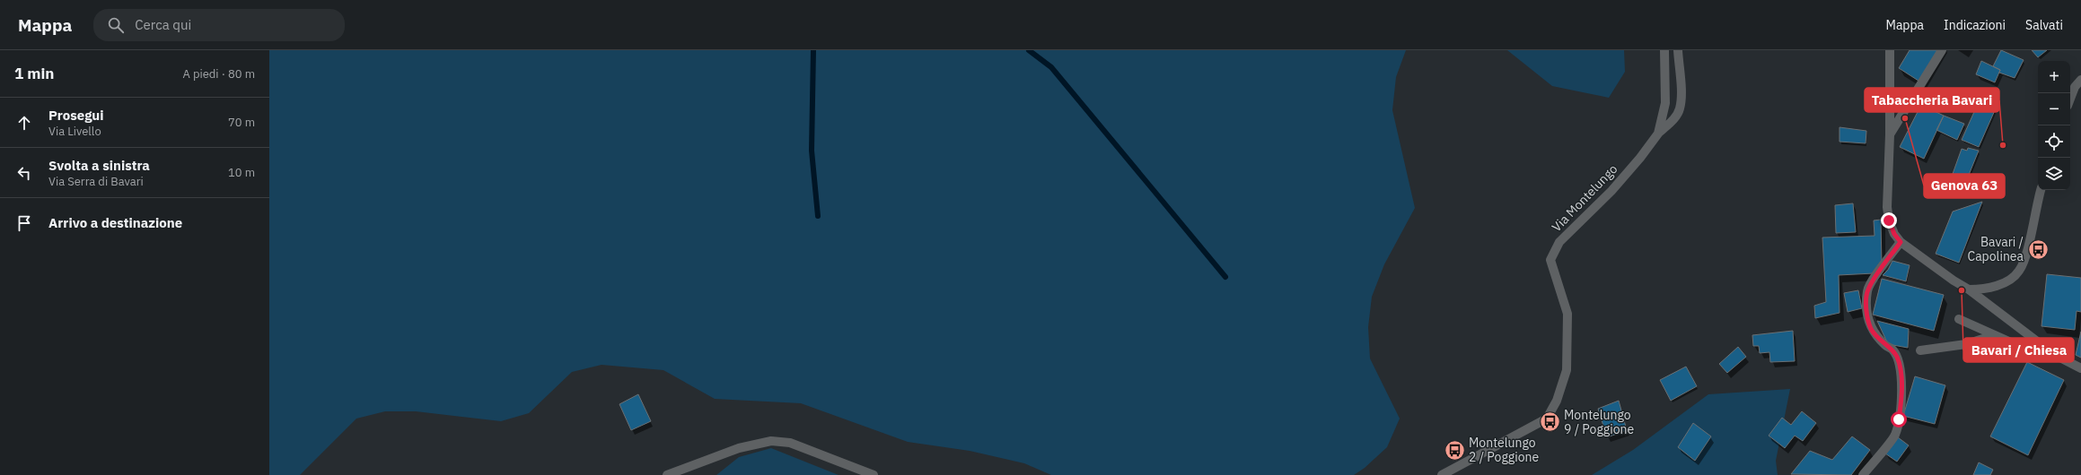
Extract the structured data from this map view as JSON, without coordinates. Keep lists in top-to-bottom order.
{
  "streets": {
    "street": ["Via Montelungo"]
  },
  "places": {
    "other": ["Genova 63", "Tabaccheria Bavari", "Bavari / Chiesa"],
    "bus stop": ["Bavari / Capolinea", "Montelungo 9 / Poggione", "Montelungo 2 / Poggione"]
  },
  "page": {
    "header": "Mappa",
    "search": "Cerca qui",
    "nav": ["Mappa", "Indicazioni", "Salvati"],
    "heading": ["1 min", "A piedi · 80 m"],
    "map_buttons": ["+", "−"],
    "list": [
      ["Prosegui", "Via Livello", "70 m"],
      ["Svolta a sinistra", "Via Serra di Bavari", "10 m"],
      "Arrivo a destinazione"
    ]
  }
}
